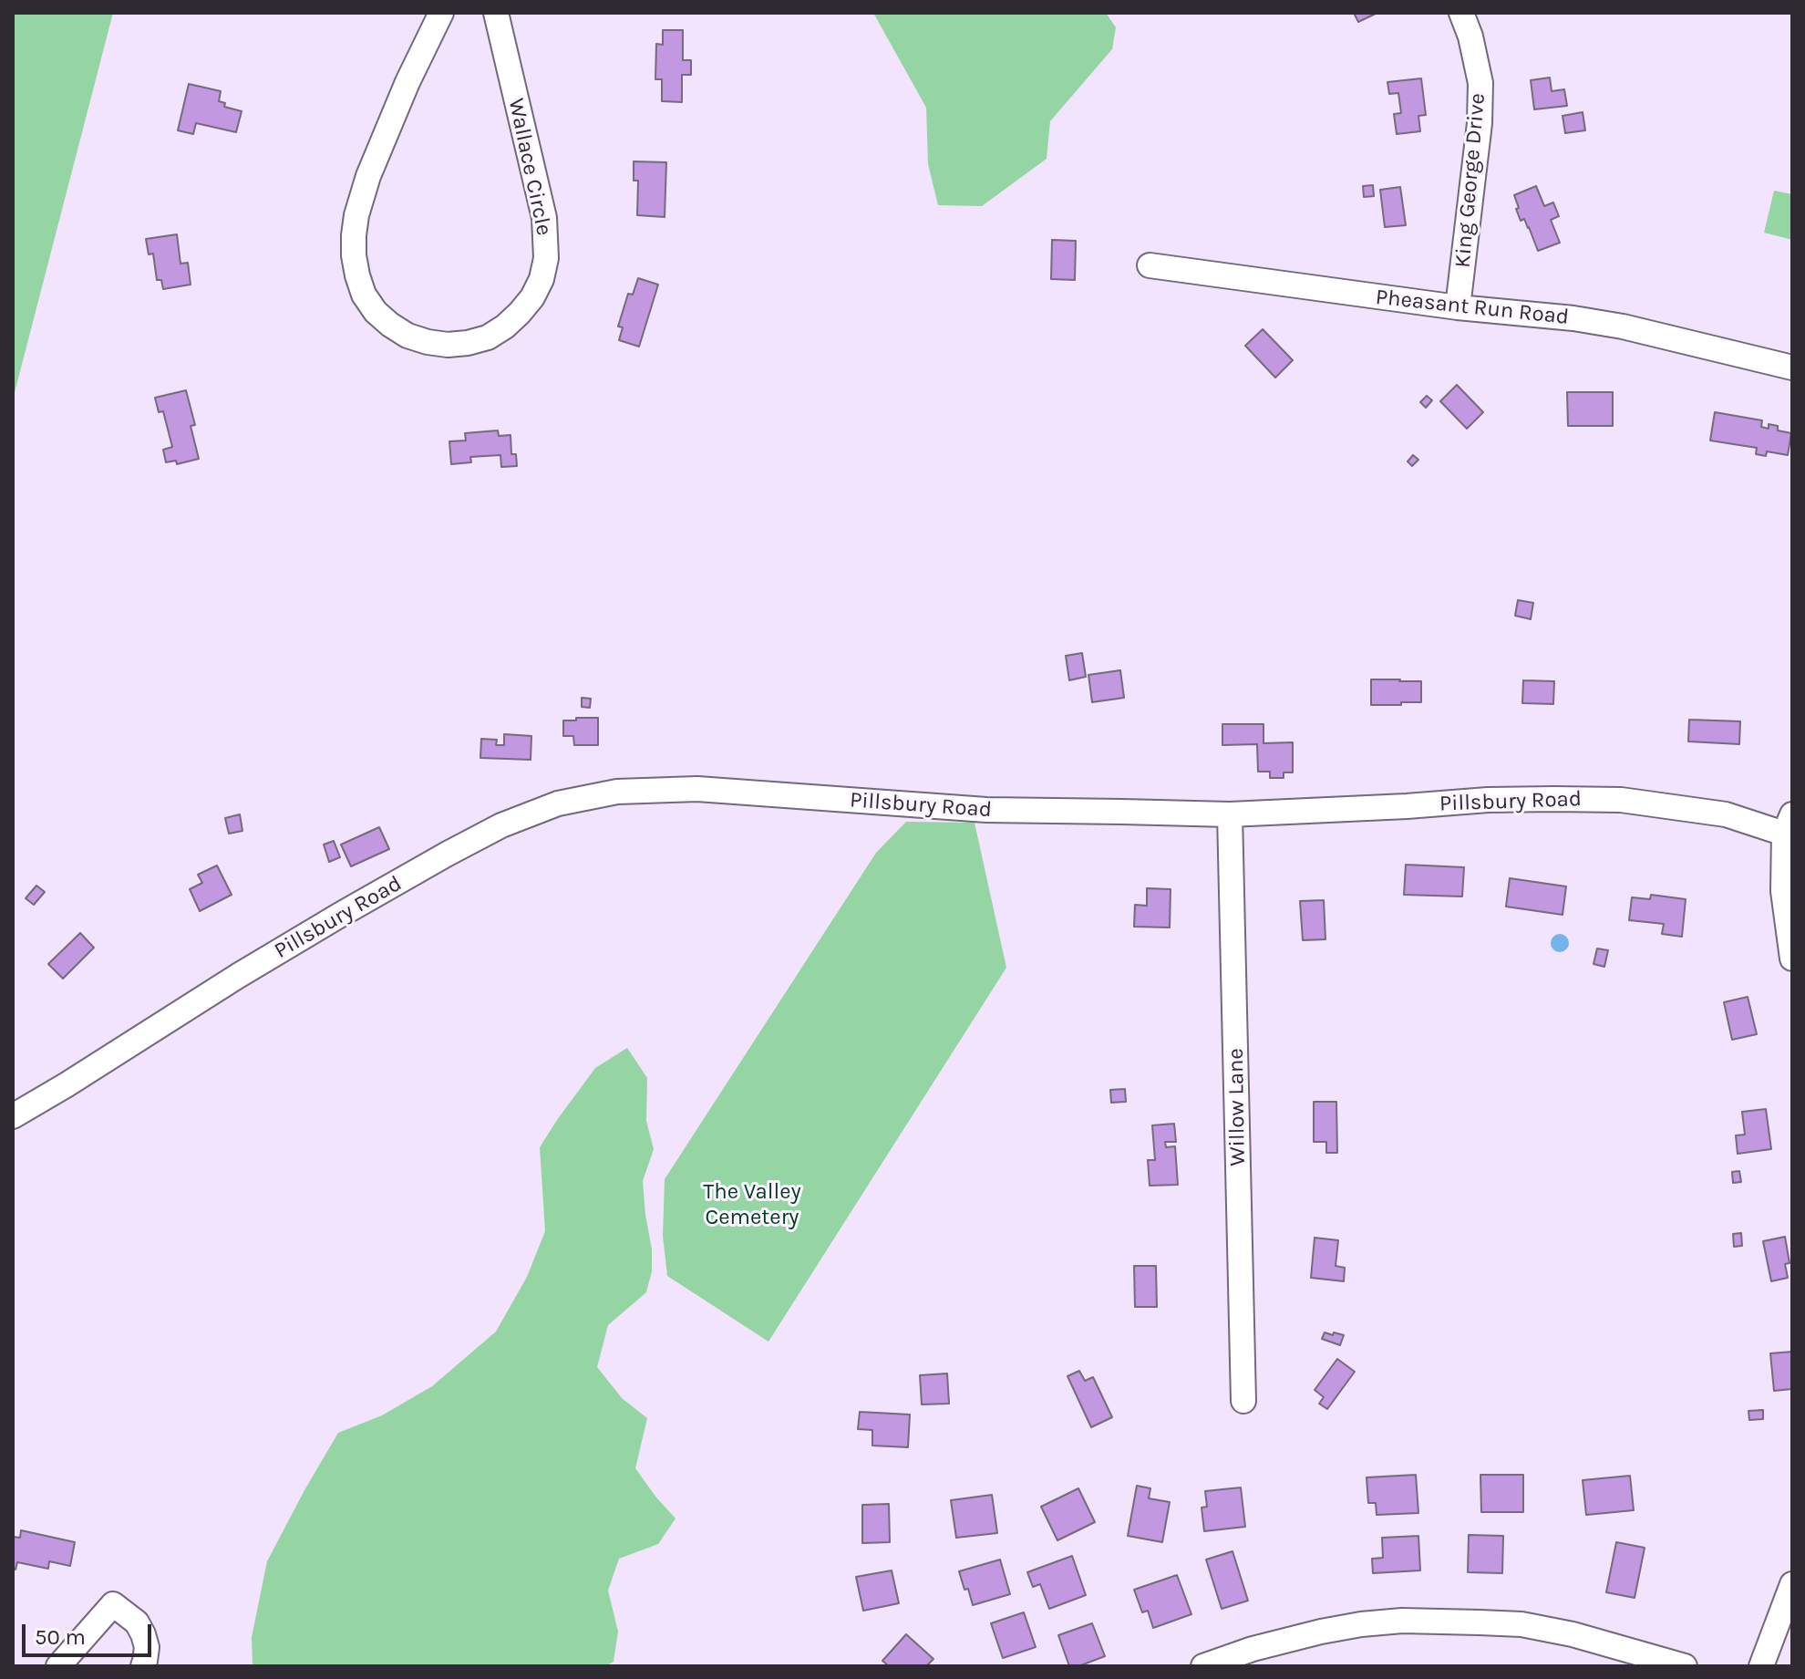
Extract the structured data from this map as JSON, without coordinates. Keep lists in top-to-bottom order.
{
  "streets": {
    "street": [
      "Wallace Circle",
      "King George Drive",
      "Pheasant Run Road",
      "Pillsbury Road",
      "Willow Lane"
    ]
  },
  "crossings": [
    ["King George Drive", "Pheasant Run Road"],
    ["Pillsbury Road", "Willow Lane"]
  ],
  "parks": ["The Valley Cemetery"],
  "scale_bar": "50 m"
}
